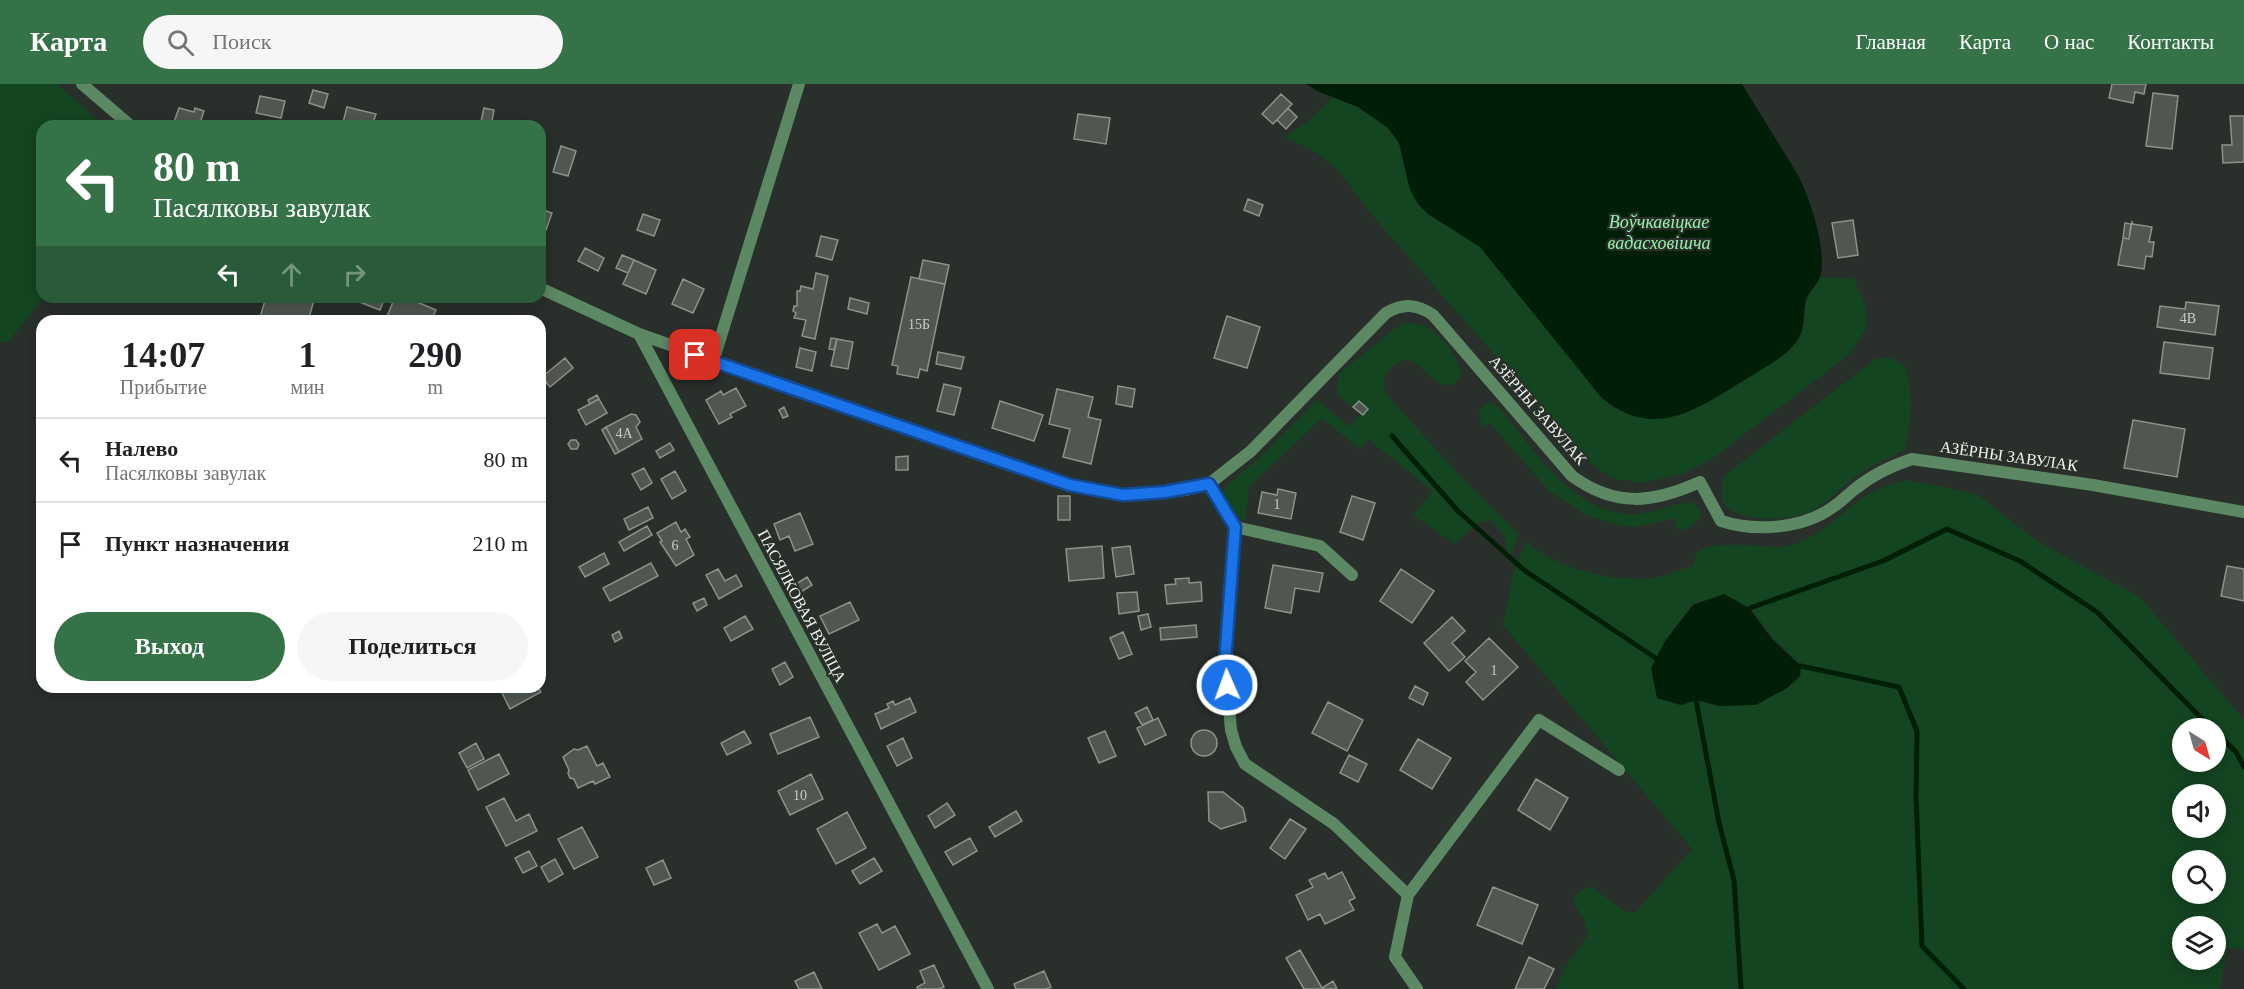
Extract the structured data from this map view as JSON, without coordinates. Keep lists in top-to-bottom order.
{
  "streets": {
    "street": ["АЗЁРНЫ ЗАВУЛАК", "ПАСЯЛКОВАЯ ВУЛІЦА"]
  },
  "water": ["Воўчкавіцкае вадасховішча"],
  "house_numbers": [
    "4В",
    "15Б",
    "4А",
    "1",
    "6",
    "1",
    "10"
  ],
  "north": "bottom right",
  "page": {
    "header": "Карта",
    "search": "Поиск",
    "nav": [
      "Главная",
      "Карта",
      "О нас",
      "Контакты"
    ],
    "turn": ["80 m", "Пасялковы завулак"],
    "eta": [
      "14:07",
      "Прибытие",
      "1",
      "мин",
      "290",
      "m"
    ],
    "list": [
      {
        "name": "Налево",
        "note": "Пасялковы завулак",
        "value": "80 m"
      },
      {
        "name": "Пункт назначения",
        "value": "210 m"
      }
    ],
    "buttons": ["Выход", "Поделиться"]
  }
}
